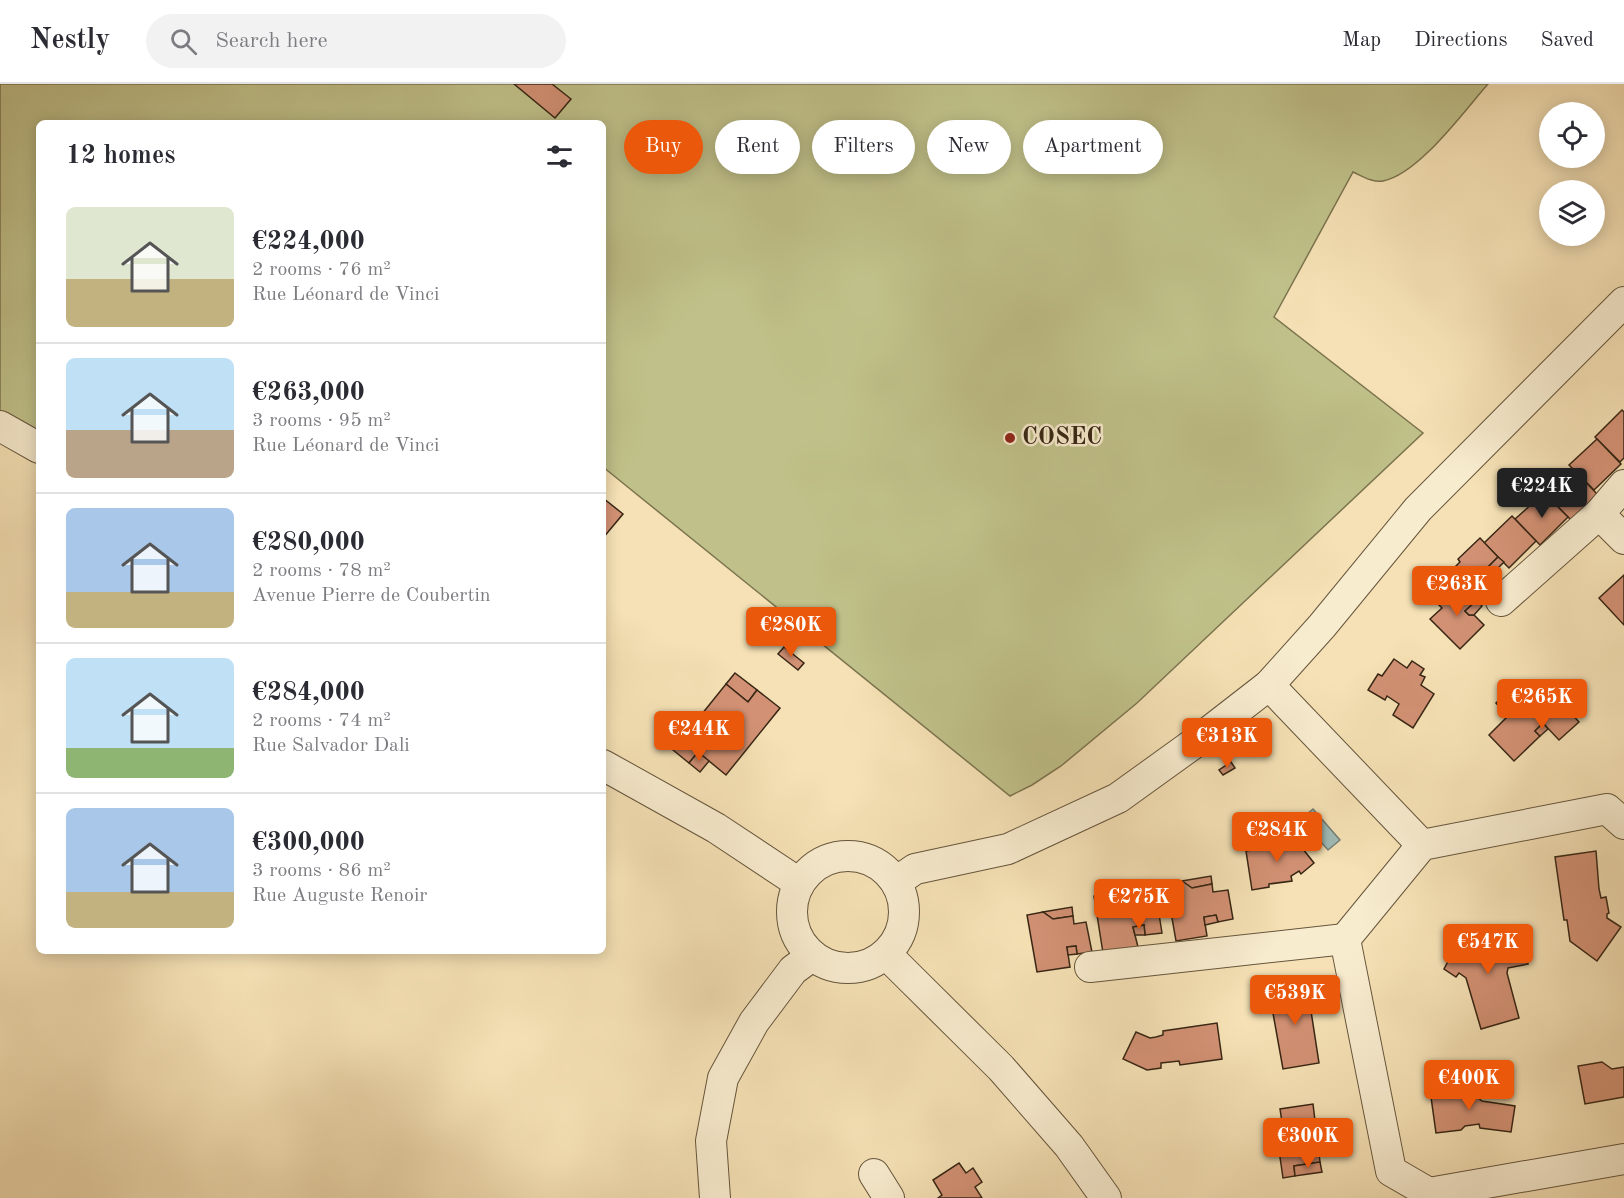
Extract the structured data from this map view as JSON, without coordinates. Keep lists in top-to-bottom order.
{
  "places": ["COSEC"],
  "page": {
    "header": "Nestly",
    "search": "Search here",
    "nav": ["Map", "Directions", "Saved"],
    "chip": [
      "Buy",
      "Rent",
      "Filters",
      "New",
      "Apartment"
    ],
    "heading": "12 homes",
    "list": [
      {
        "name": "€224,000",
        "note": "2 rooms · 76 m² · Rue Léonard de Vinci"
      },
      {
        "name": "€263,000",
        "note": "3 rooms · 95 m² · Rue Léonard de Vinci"
      },
      {
        "name": "€280,000",
        "note": "2 rooms · 78 m² · Avenue Pierre de Coubertin"
      },
      {
        "name": "€284,000",
        "note": "2 rooms · 74 m² · Rue Salvador Dali"
      },
      {
        "name": "€300,000",
        "note": "3 rooms · 86 m² · Rue Auguste Renoir"
      }
    ],
    "price": [
      "€224K",
      "€263K",
      "€280K",
      "€265K",
      "€244K",
      "€313K",
      "€284K",
      "€275K",
      "€547K",
      "€539K",
      "€400K",
      "€300K"
    ]
  }
}
